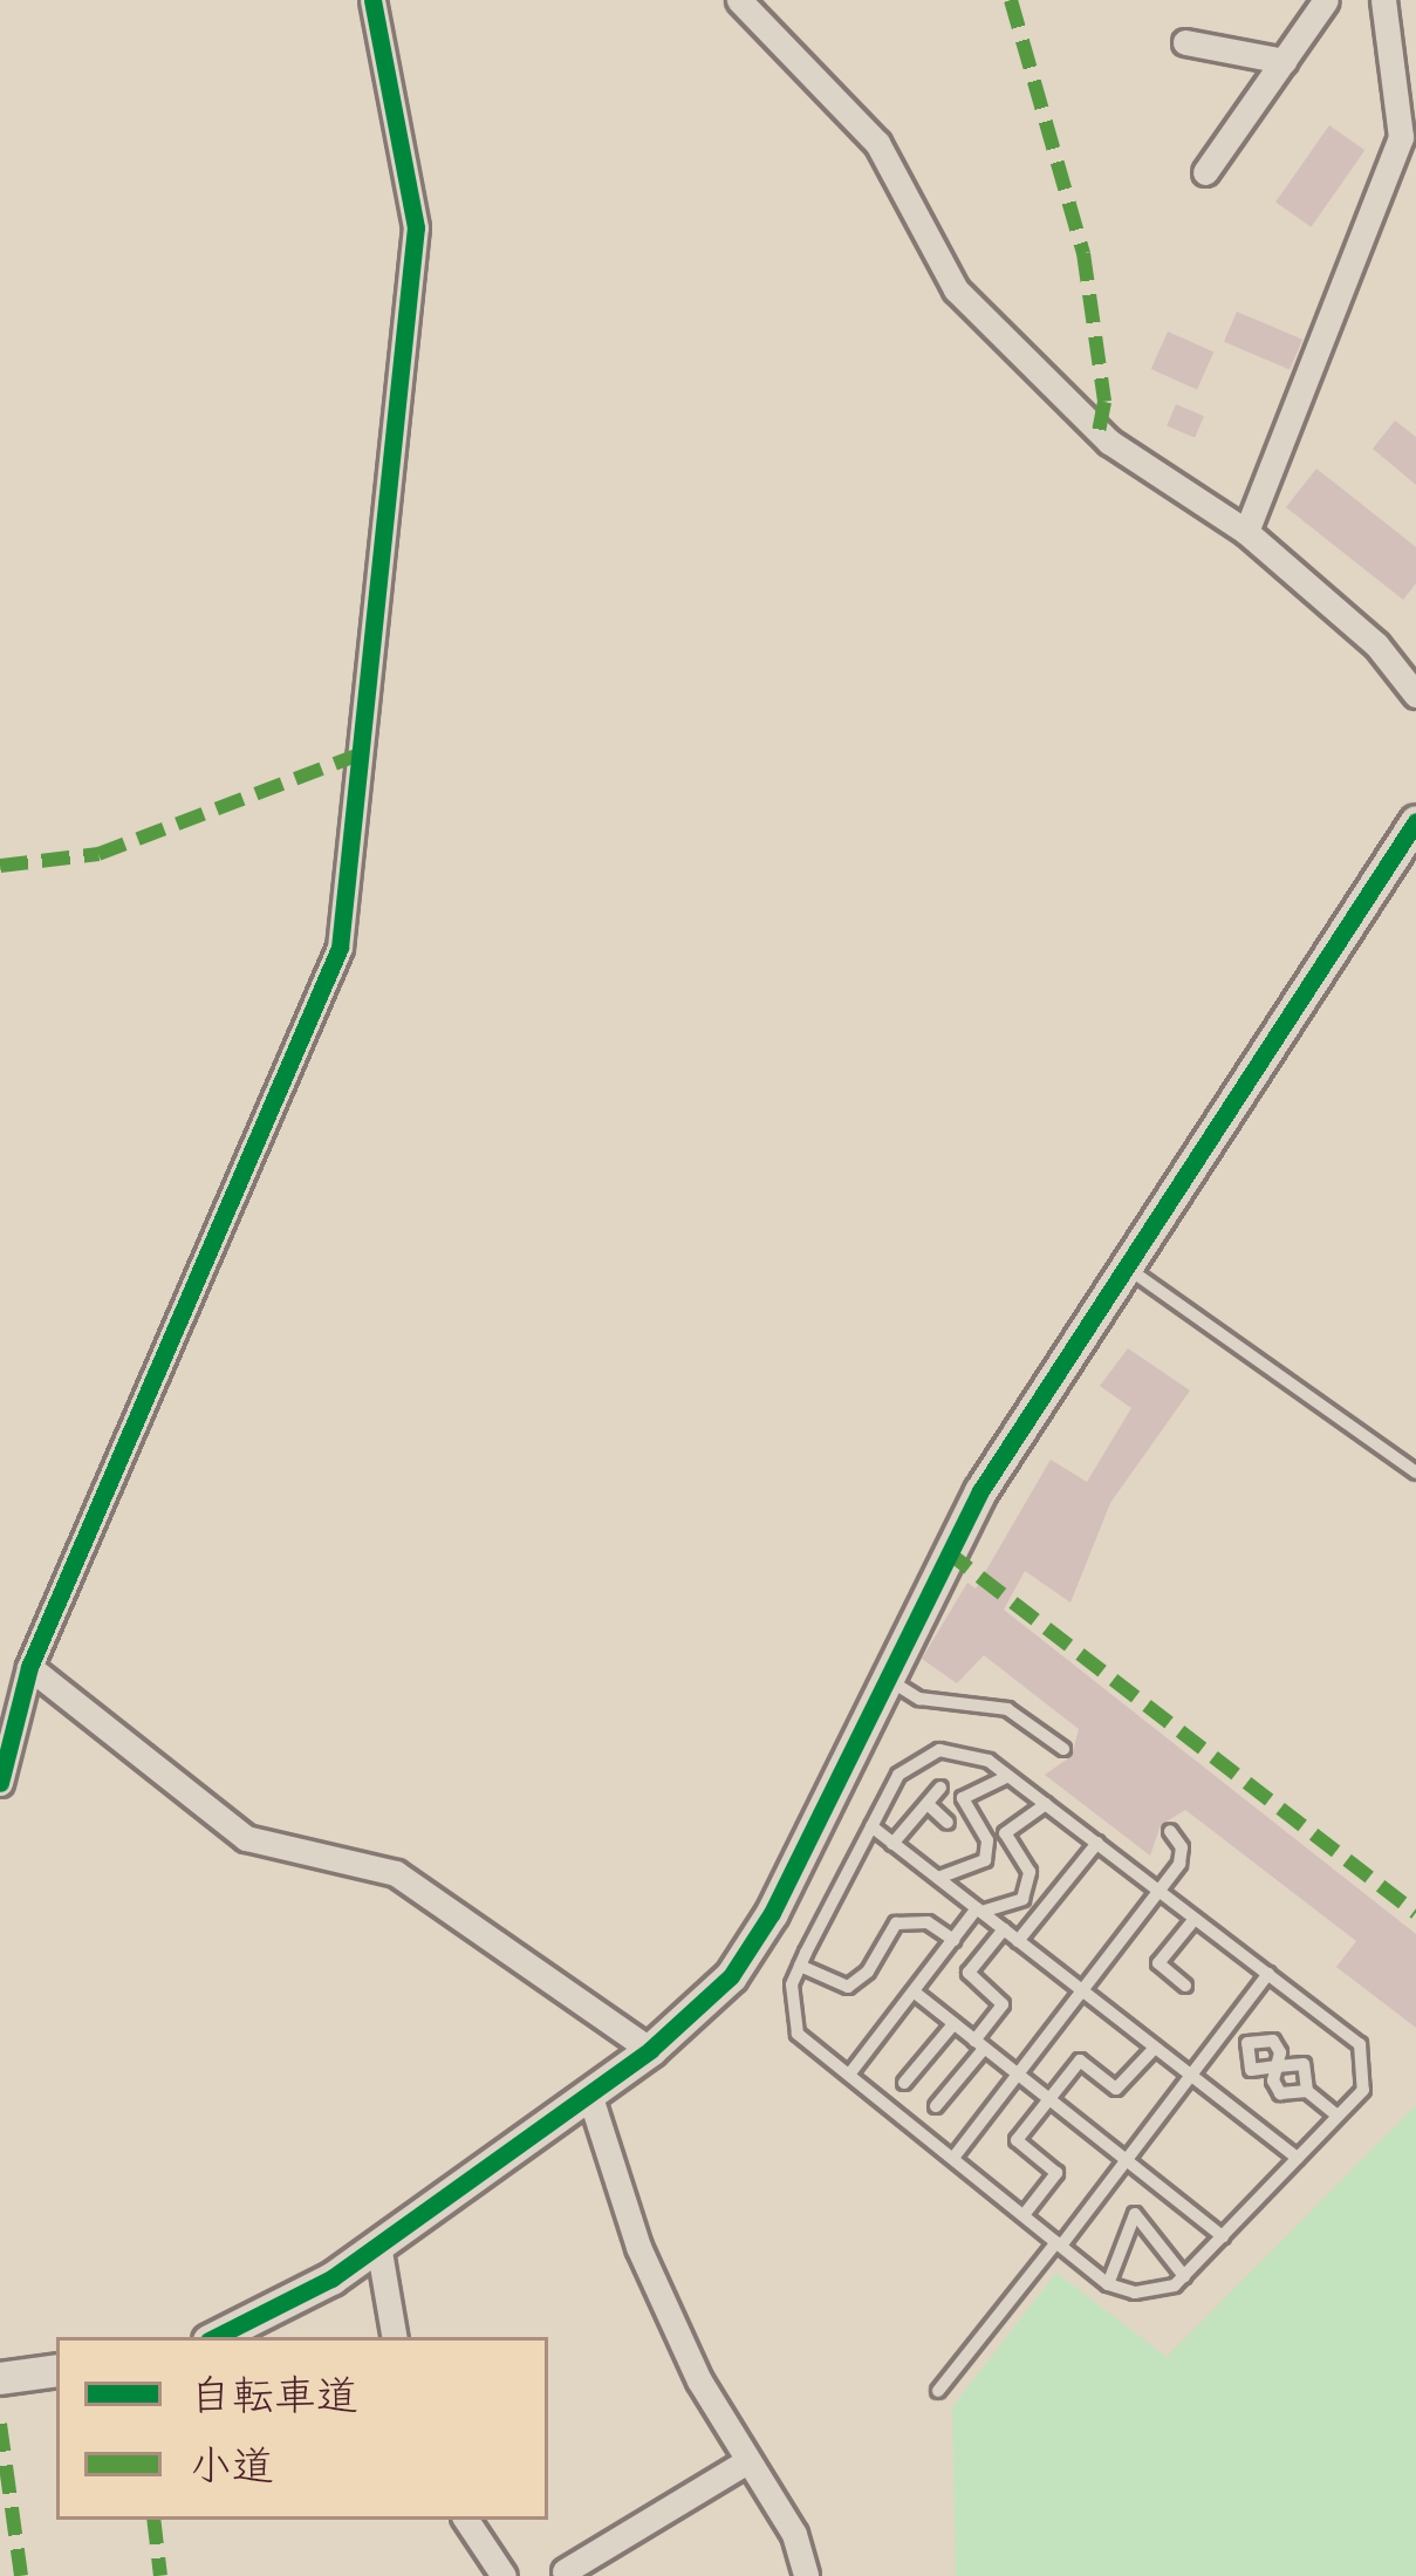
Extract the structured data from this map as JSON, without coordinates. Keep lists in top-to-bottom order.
{
  "legend": ["自転車道", "小道"]
}
